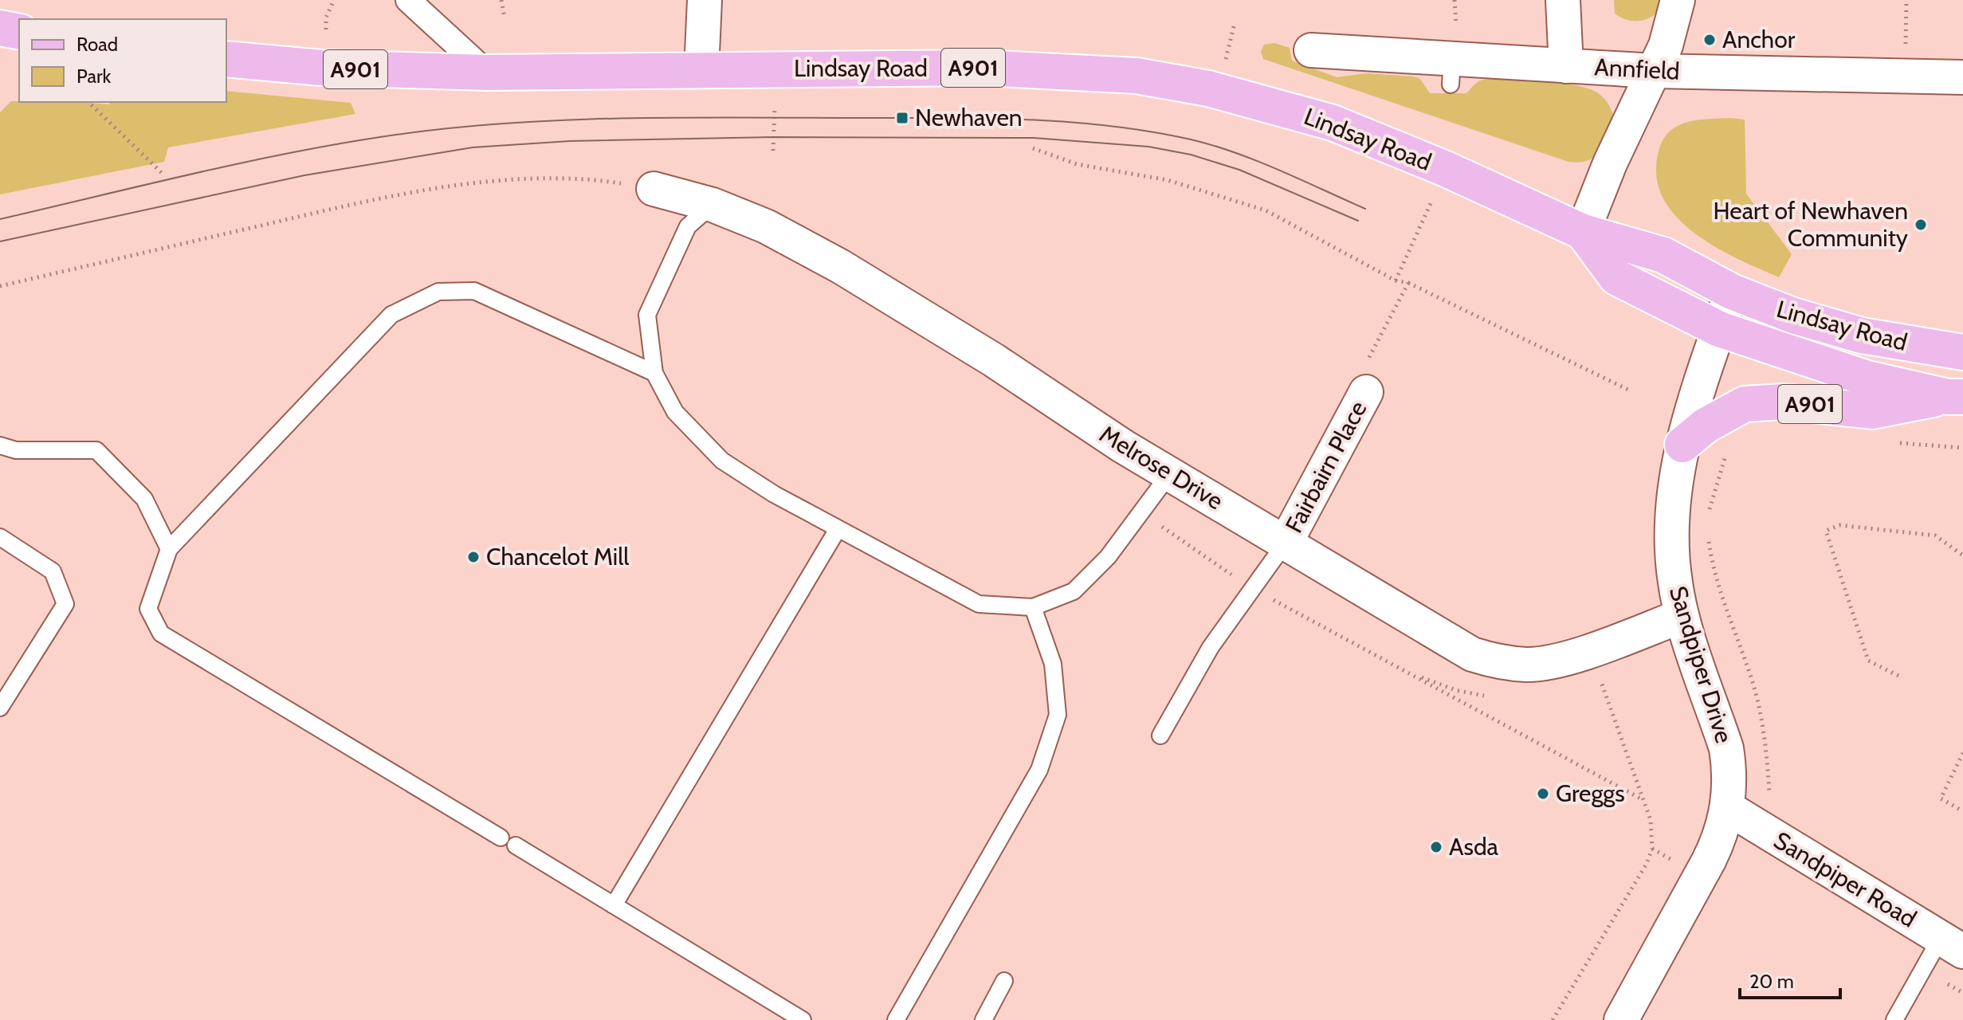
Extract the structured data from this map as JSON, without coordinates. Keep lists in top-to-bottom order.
{
  "streets": {
    "main road": ["A901", "Lindsay Road"],
    "street": [
      "Annfield",
      "Fairbairn Place",
      "Melrose Drive",
      "Sandpiper Drive",
      "Sandpiper Road"
    ]
  },
  "crossings": [
    ["A901", "Lindsay Road"],
    ["A901", "Sandpiper Drive"],
    ["Lindsay Road", "Sandpiper Drive"],
    ["Fairbairn Place", "Melrose Drive"],
    ["Melrose Drive", "Sandpiper Drive"],
    ["Sandpiper Drive", "Sandpiper Road"]
  ],
  "places": {
    "other": [
      "Anchor",
      "Heart of Newhaven Community",
      "Chancelot Mill",
      "Greggs",
      "Asda"
    ],
    "transit": ["Newhaven"]
  },
  "legend": ["Road", "Park"],
  "scale_bar": "20 m"
}
